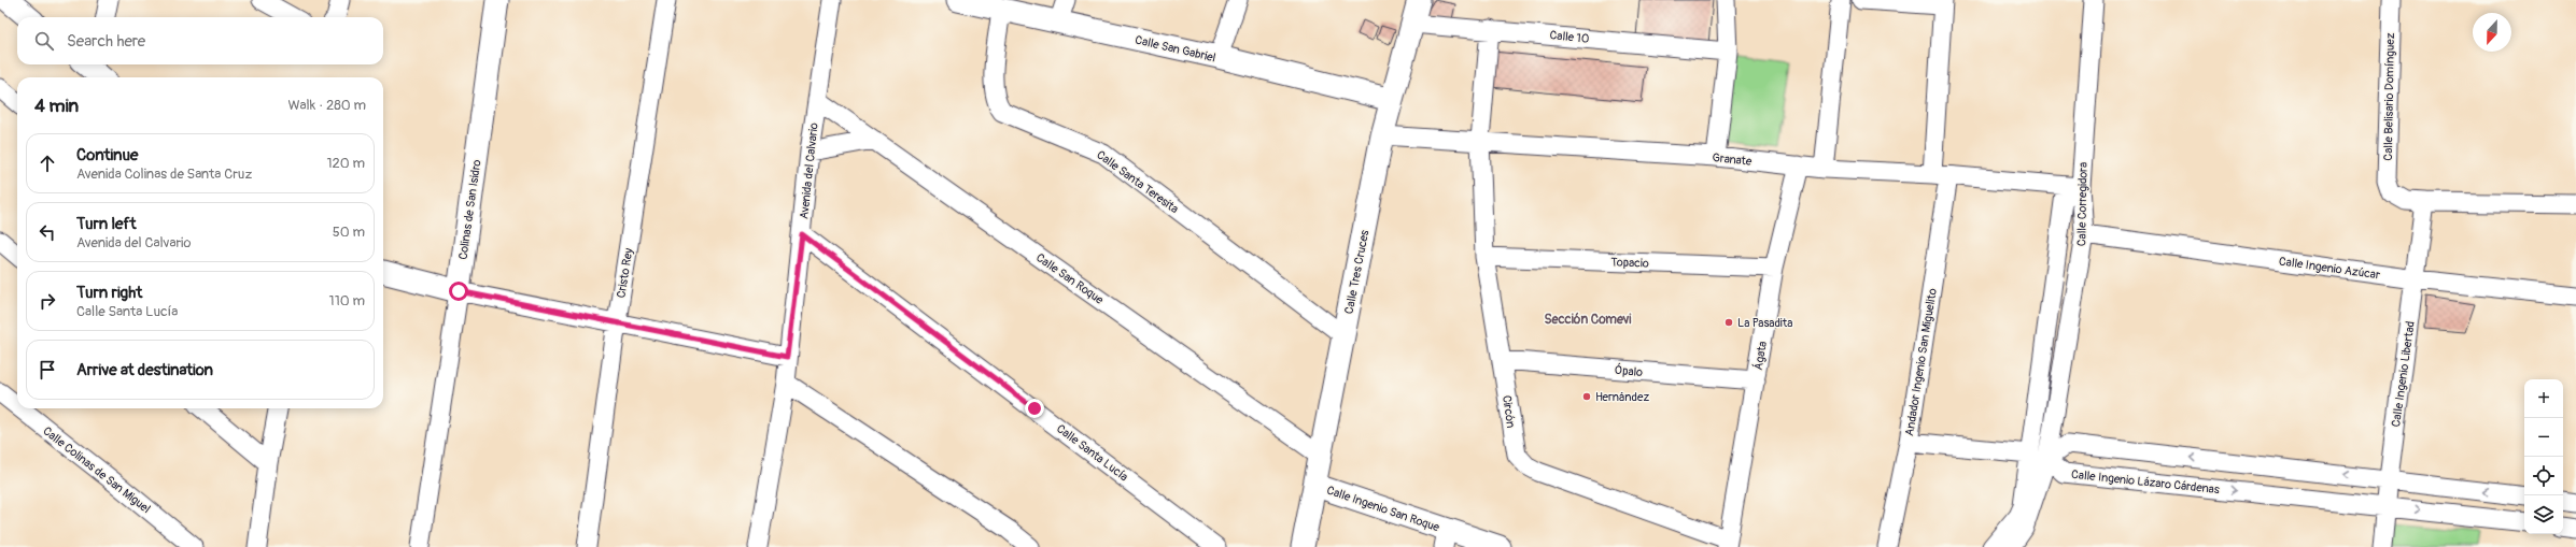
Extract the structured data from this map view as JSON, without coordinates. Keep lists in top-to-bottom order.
{
  "streets": {
    "street": [
      "Calle 10",
      "Calle San Gabriel",
      "Calle Belisario Domínguez",
      "Granate",
      "Avenida del Calvario",
      "Calle Santa Teresita",
      "Calle Corregidora",
      "Colinas de San Isidro",
      "Topacio",
      "Calle Ingenio Azúcar",
      "Calle Tres Cruces",
      "Cristo Rey",
      "Calle San Roque",
      "Ágata",
      "Andador Ingenio San Miguelito",
      "Ópalo",
      "Calle Ingenio Libertad",
      "Circón",
      "Calle Santa Lucía",
      "Calle Colinas de San Miguel",
      "Calle Ingenio Lázaro Cárdenas",
      "Calle Ingenio San Roque"
    ]
  },
  "crossings": [
    ["Calle 10", "Calle Tres Cruces"],
    ["Calle 10", "Circón"],
    ["Calle San Gabriel", "Calle Santa Teresita"],
    ["Calle San Gabriel", "Calle Tres Cruces"],
    ["Calle Belisario Domínguez", "Calle Ingenio Libertad"],
    ["Granate", "Calle Corregidora"],
    ["Granate", "Calle Tres Cruces"],
    ["Granate", "Ágata"],
    ["Granate", "Andador Ingenio San Miguelito"],
    ["Granate", "Circón"],
    ["Avenida del Calvario", "Calle San Roque"],
    ["Avenida del Calvario", "Calle Santa Lucía"],
    ["Calle Santa Teresita", "Calle Tres Cruces"],
    ["Calle Corregidora", "Calle Ingenio Azúcar"],
    ["Calle Corregidora", "Calle Ingenio Lázaro Cárdenas"],
    ["Topacio", "Ágata"],
    ["Topacio", "Circón"],
    ["Calle Ingenio Azúcar", "Calle Ingenio Libertad"],
    ["Calle Tres Cruces", "Calle San Roque"],
    ["Calle Tres Cruces", "Calle Ingenio San Roque"],
    ["Ágata", "Ópalo"],
    ["Ágata", "Circón"],
    ["Ópalo", "Circón"],
    ["Calle Ingenio Libertad", "Calle Ingenio Lázaro Cárdenas"]
  ],
  "districts": ["Sección Comevi"],
  "places": ["La Pasadita", "Hernández"],
  "north": "bottom",
  "page": {
    "search": "Search here",
    "heading": ["4 min", "Walk · 280 m"],
    "list": [
      ["Continue", "Avenida Colinas de Santa Cruz", "120 m"],
      ["Turn left", "Avenida del Calvario", "50 m"],
      ["Turn right", "Calle Santa Lucía", "110 m"],
      "Arrive at destination"
    ],
    "map_buttons": ["+", "−"]
  }
}
